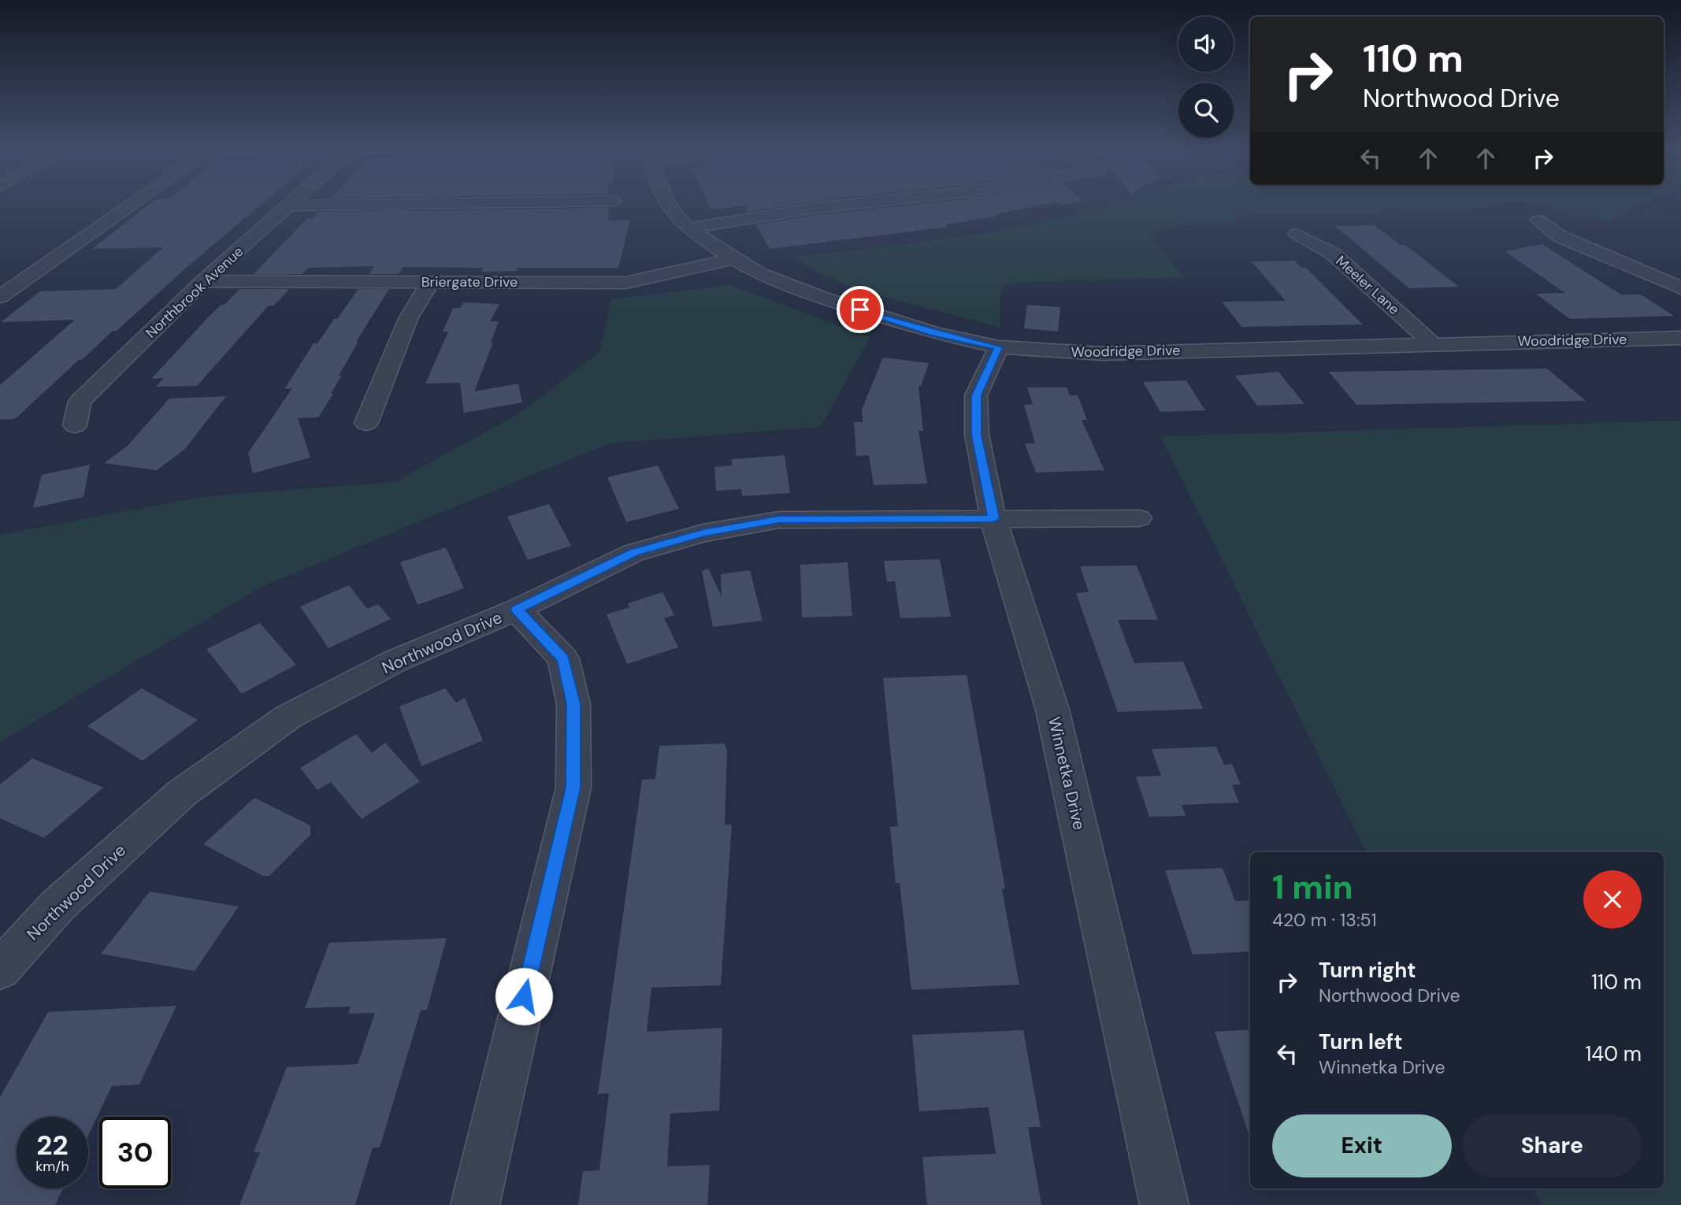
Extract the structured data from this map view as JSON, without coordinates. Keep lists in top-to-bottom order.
{
  "streets": {
    "street": [
      "Briergate Drive",
      "Meeler Lane",
      "Northbrook Avenue",
      "Woodridge Drive",
      "Northwood Drive",
      "Winnetka Drive"
    ]
  },
  "crossings": [
    ["Briergate Drive", "Northbrook Avenue"],
    ["Briergate Drive", "Woodridge Drive"],
    ["Meeler Lane", "Woodridge Drive"],
    ["Woodridge Drive", "Winnetka Drive"],
    ["Northwood Drive", "Winnetka Drive"]
  ],
  "page": {
    "turn": ["110 m", "Northwood Drive"],
    "heading": ["1 min", "420 m · 13:51"],
    "list": [
      {
        "name": "Turn right",
        "note": "Northwood Drive",
        "value": "110 m"
      },
      {
        "name": "Turn left",
        "note": "Winnetka Drive",
        "value": "140 m"
      }
    ],
    "buttons": ["Exit", "Share"],
    "speed": "22 km/h",
    "limit": "30"
  }
}
